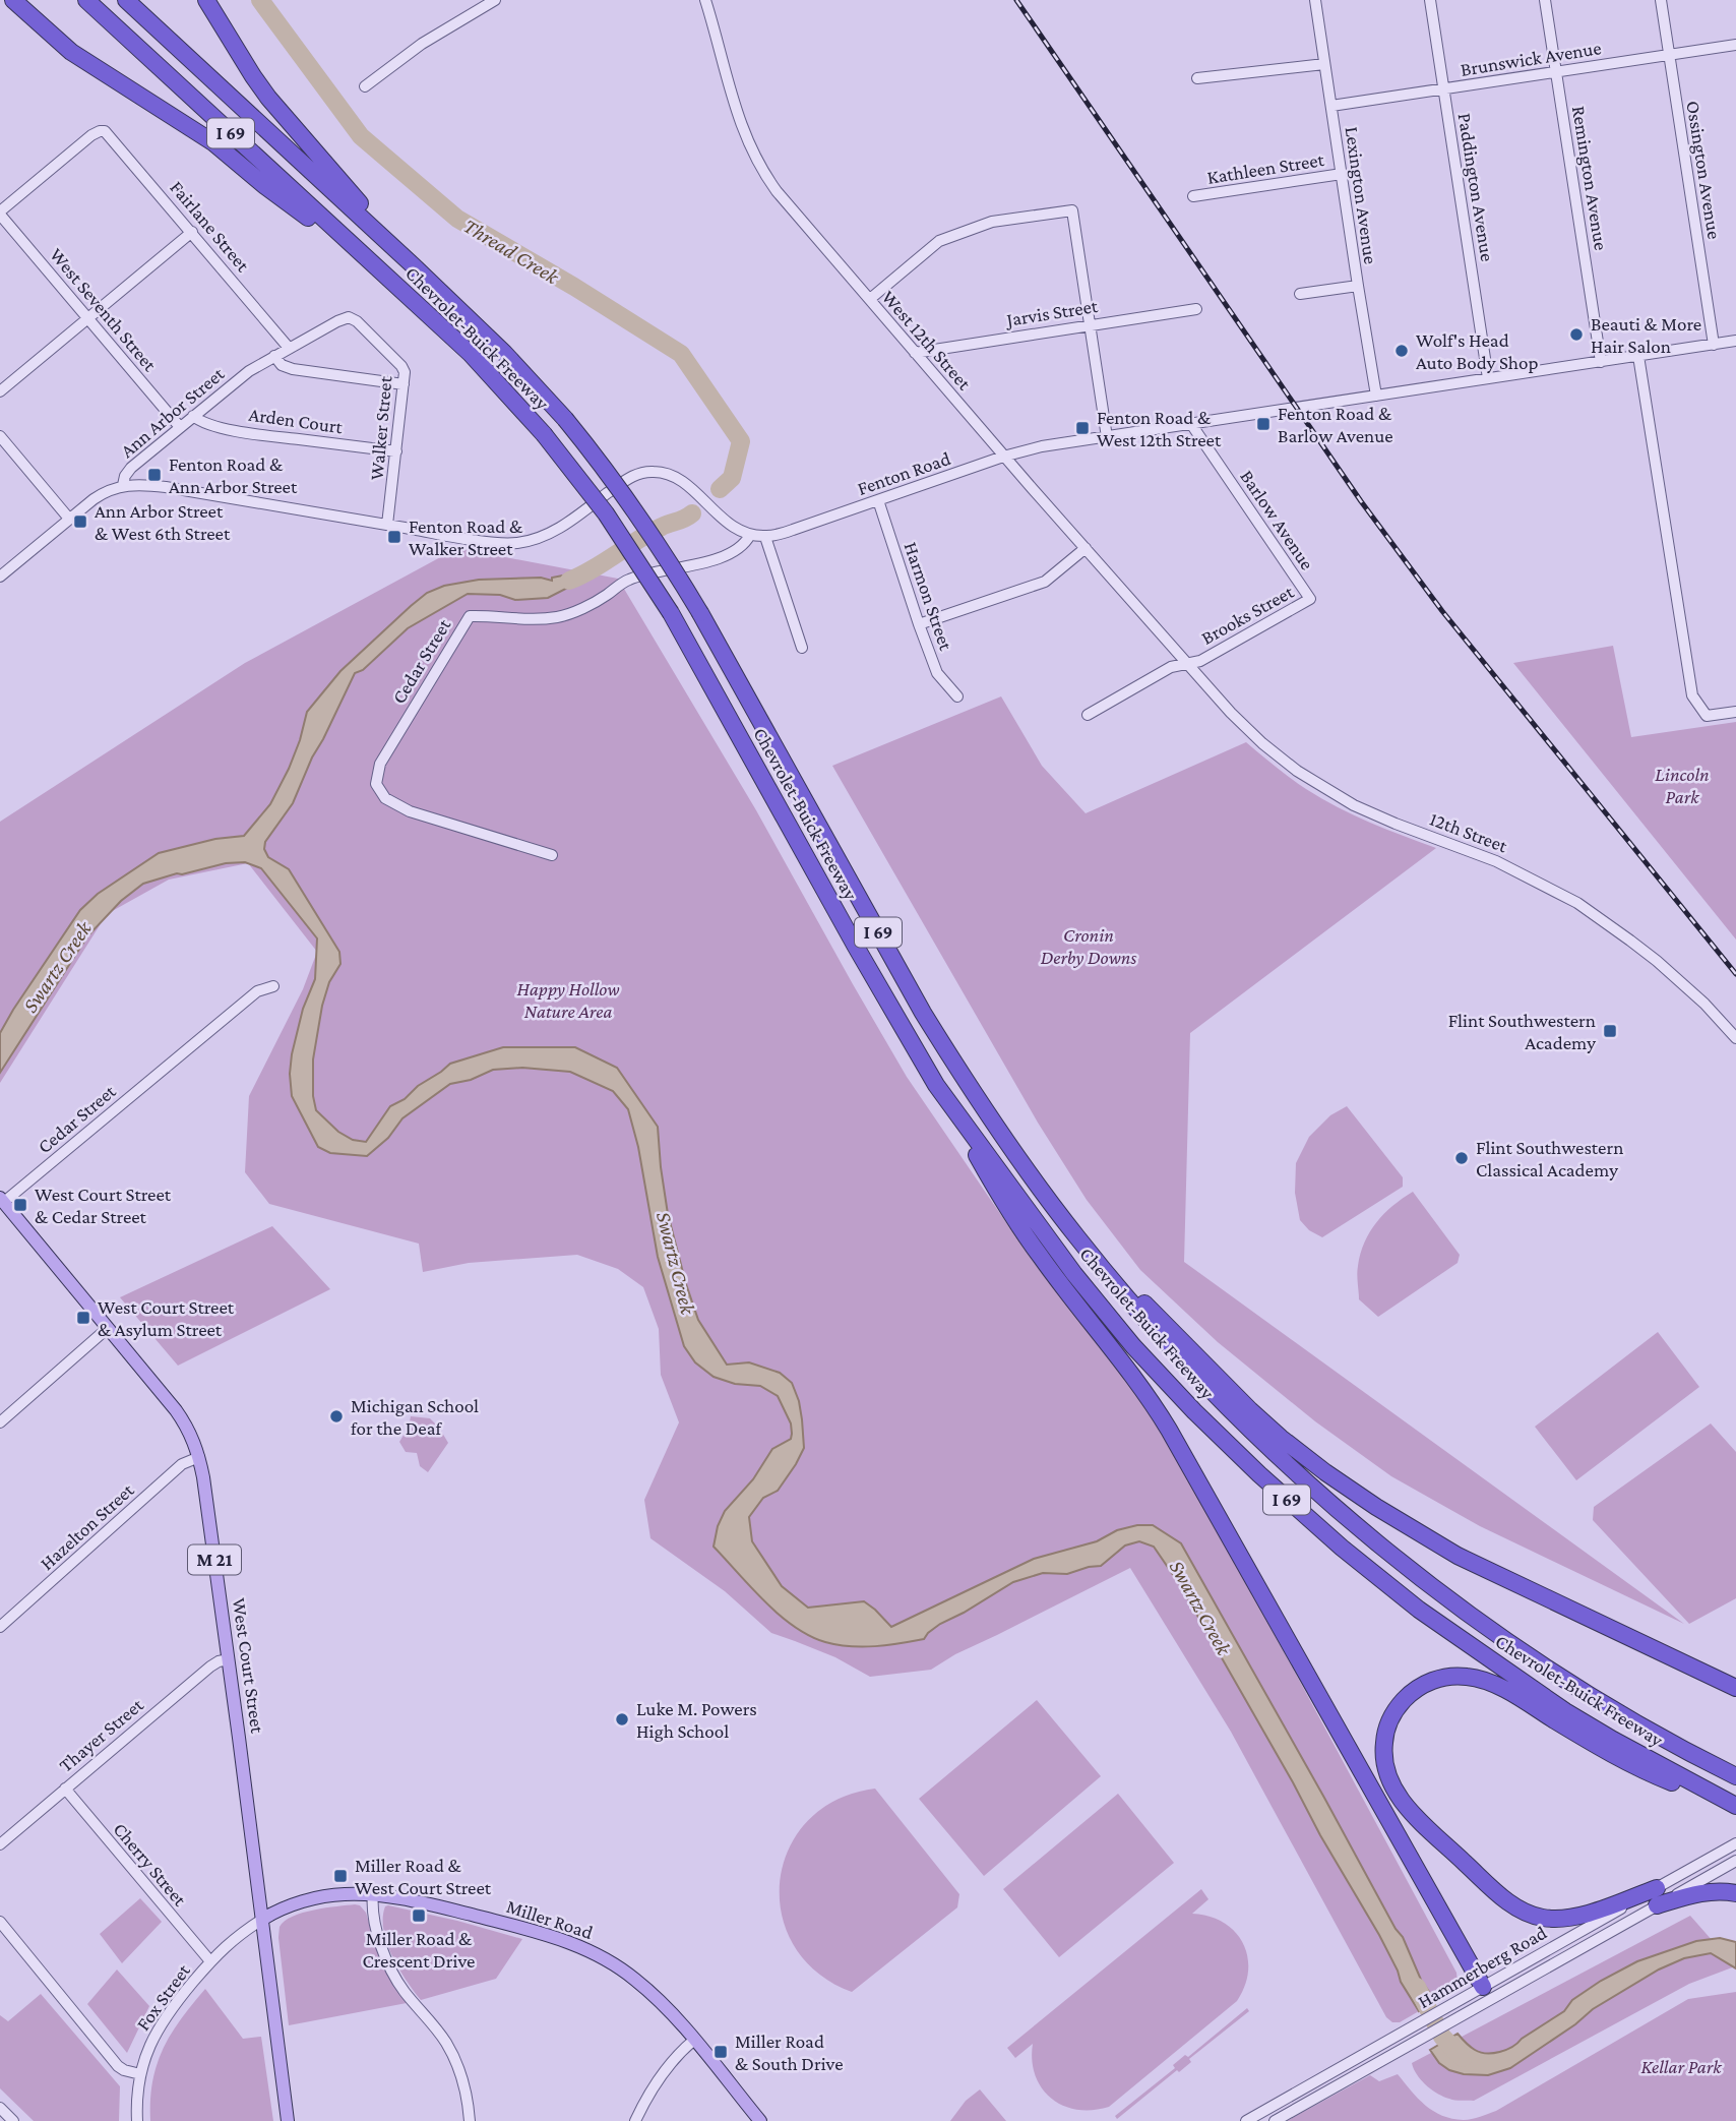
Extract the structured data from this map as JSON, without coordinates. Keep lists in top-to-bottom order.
{
  "streets": {
    "highway": ["I 69", "Chevrolet-Buick Freeway"],
    "main road": ["M 21", "West Court Street", "Miller Road"],
    "street": [
      "Brunswick Avenue",
      "Kathleen Street",
      "Ossington Avenue",
      "Remington Avenue",
      "Paddington Avenue",
      "Lexington Avenue",
      "Fairlane Street",
      "West Seventh Street",
      "Jarvis Street",
      "West 12th Street",
      "Ann Arbor Street",
      "Arden Court",
      "Walker Street",
      "Fenton Road",
      "Barlow Avenue",
      "Harmon Street",
      "Brooks Street",
      "Cedar Street",
      "12th Street",
      "Hazelton Street",
      "Thayer Street",
      "Cherry Street",
      "Hammerberg Road",
      "Fox Street"
    ]
  },
  "crossings": [
    ["Brunswick Avenue", "Ossington Avenue"],
    ["Brunswick Avenue", "Remington Avenue"],
    ["Brunswick Avenue", "Paddington Avenue"],
    ["Brunswick Avenue", "Lexington Avenue"],
    ["Kathleen Street", "Lexington Avenue"],
    ["Ossington Avenue", "Fenton Road"],
    ["Remington Avenue", "Fenton Road"],
    ["Paddington Avenue", "Fenton Road"],
    ["Lexington Avenue", "Fenton Road"],
    ["Fairlane Street", "West Seventh Street"],
    ["Fairlane Street", "Ann Arbor Street"],
    ["West Seventh Street", "Ann Arbor Street"],
    ["Jarvis Street", "West 12th Street"],
    ["West 12th Street", "Fenton Road"],
    ["West 12th Street", "Brooks Street"],
    ["West 12th Street", "12th Street"],
    ["Ann Arbor Street", "Arden Court"],
    ["Ann Arbor Street", "Walker Street"],
    ["Ann Arbor Street", "Fenton Road"],
    ["Arden Court", "Walker Street"],
    ["Walker Street", "Fenton Road"],
    ["Fenton Road", "Barlow Avenue"],
    ["Fenton Road", "Harmon Street"],
    ["Fenton Road", "Cedar Street"],
    ["Barlow Avenue", "Brooks Street"],
    ["Brooks Street", "12th Street"],
    ["Cedar Street", "West Court Street"],
    ["Hazelton Street", "West Court Street"],
    ["West Court Street", "Thayer Street"],
    ["West Court Street", "Miller Road"],
    ["West Court Street", "Fox Street"],
    ["Thayer Street", "Cherry Street"],
    ["Cherry Street", "Fox Street"],
    ["Miller Road", "Fox Street"]
  ],
  "water": ["Thread Creek", "Swartz Creek"],
  "parks": [
    "Lincoln Park",
    "Cronin Derby Downs",
    "Happy Hollow Nature Area",
    "Kellar Park"
  ],
  "places": {
    "other": [
      "Beauti & More Hair Salon",
      "Wolf's Head Auto Body Shop",
      "Flint Southwestern Classical Academy",
      "Michigan School for the Deaf",
      "Luke M. Powers High School"
    ],
    "transit": [
      "Fenton Road & Barlow Avenue",
      "Fenton Road & West 12th Street",
      "Fenton Road & Ann Arbor Street",
      "Ann Arbor Street & West 6th Street",
      "Fenton Road & Walker Street",
      "Flint Southwestern Academy",
      "West Court Street & Cedar Street",
      "West Court Street & Asylum Street",
      "Miller Road & West Court Street",
      "Miller Road & Crescent Drive",
      "Miller Road & South Drive"
    ]
  }
}
